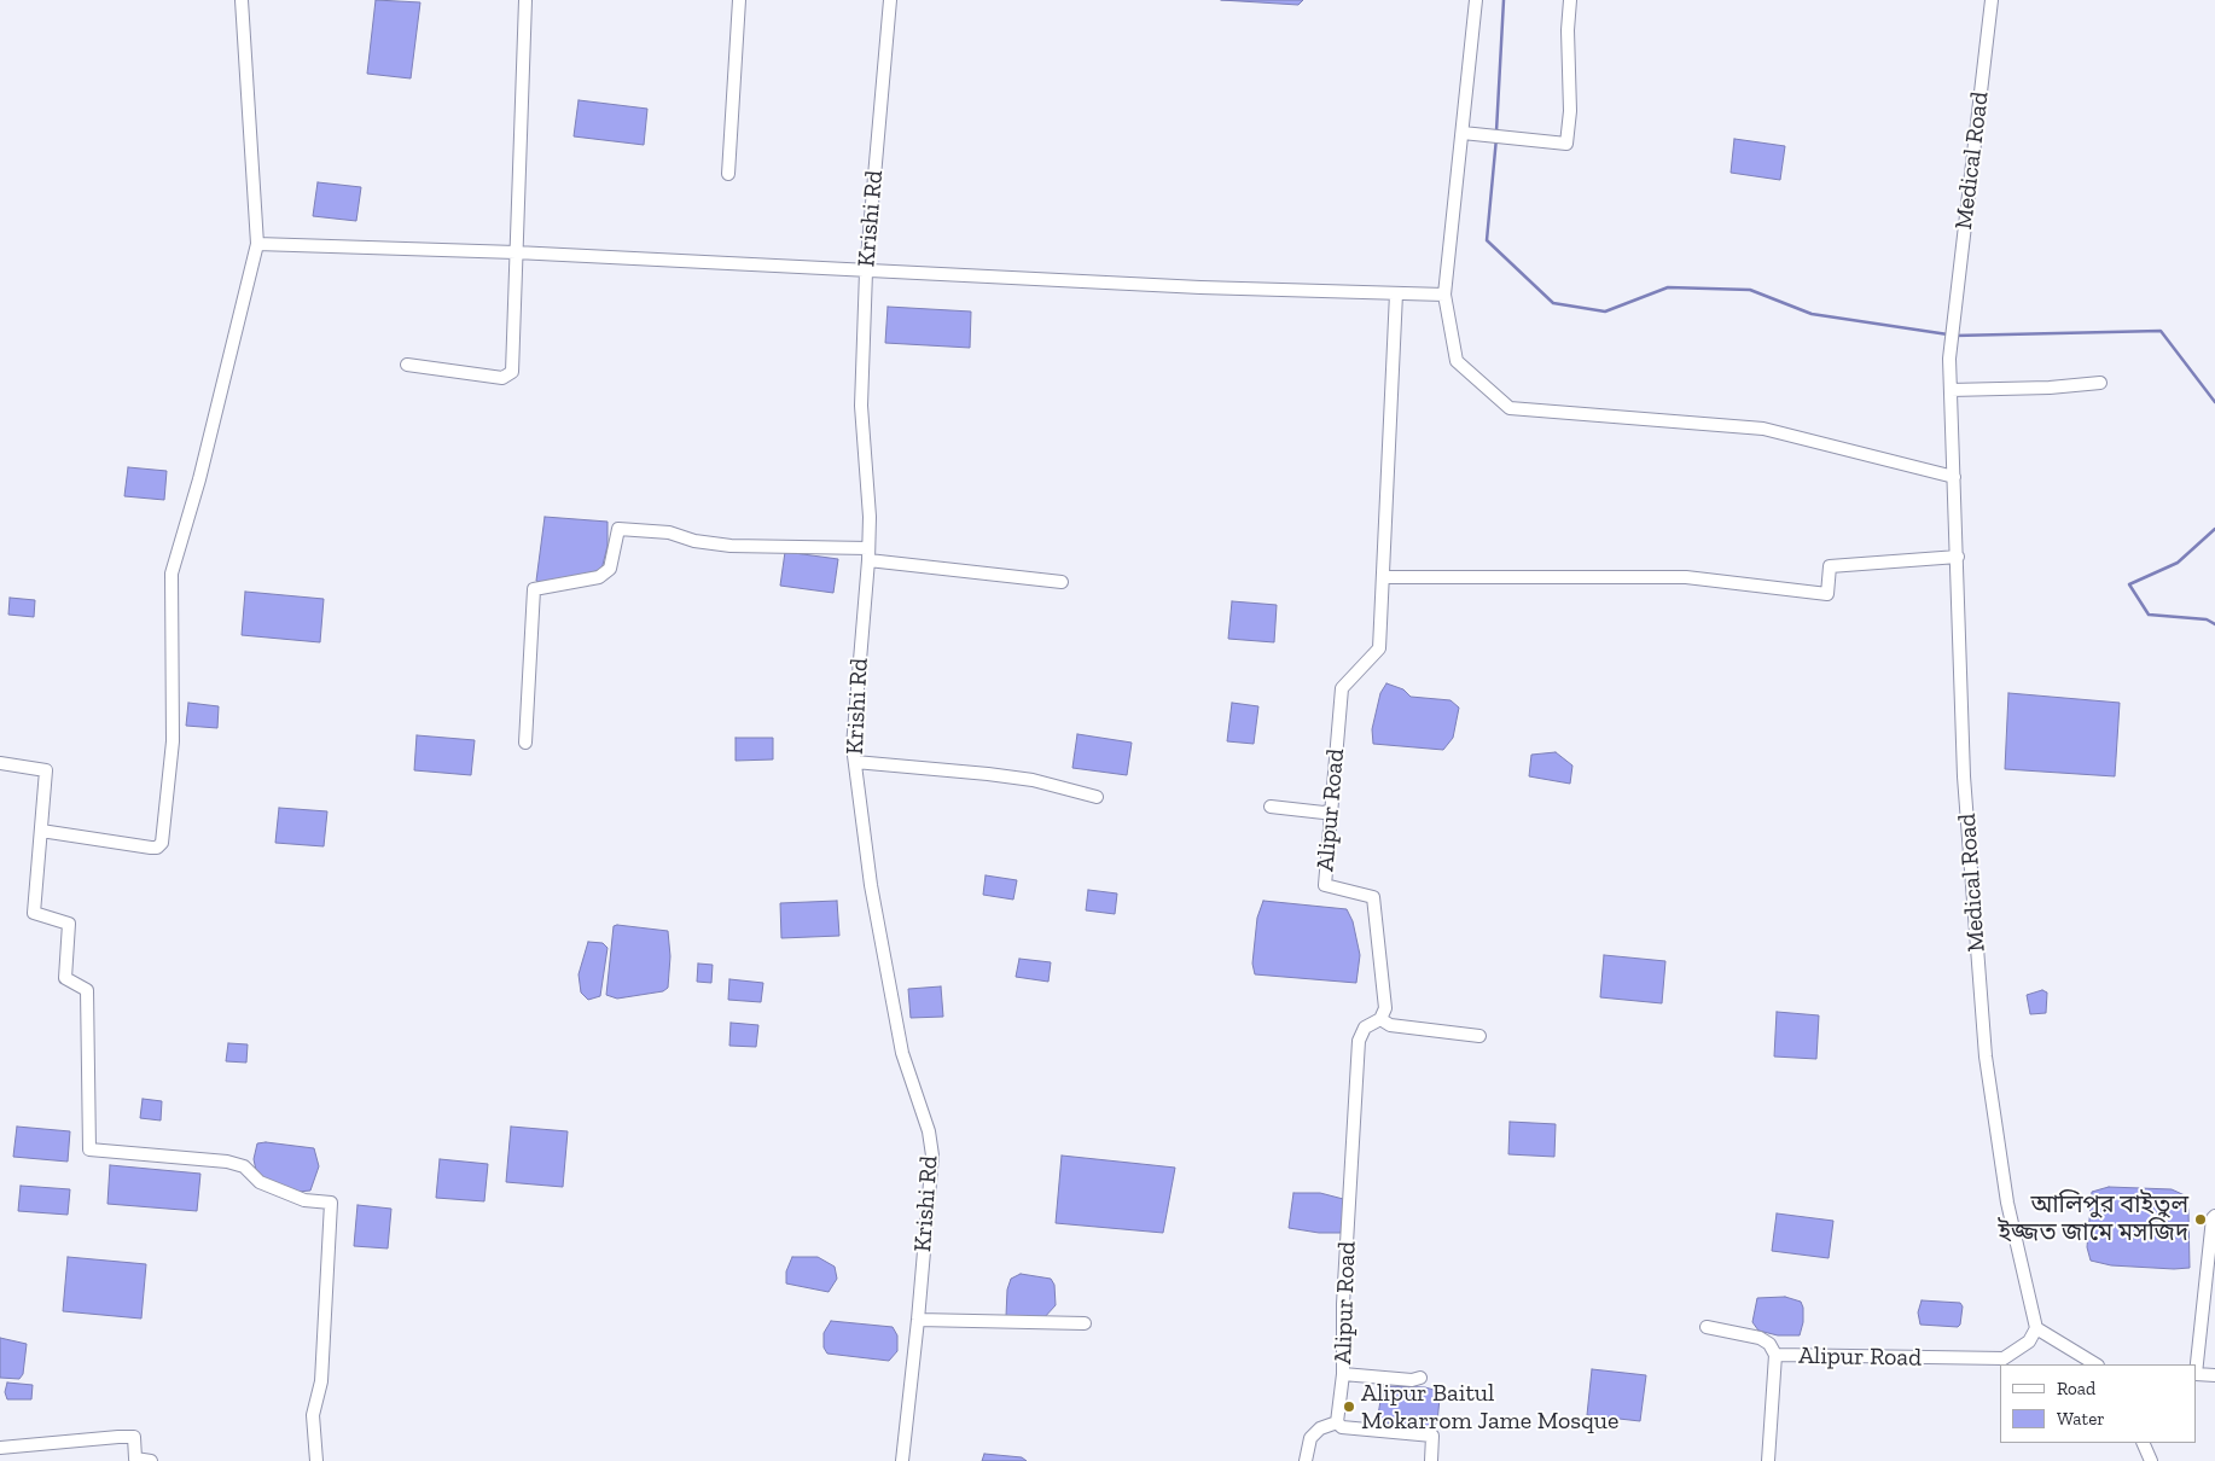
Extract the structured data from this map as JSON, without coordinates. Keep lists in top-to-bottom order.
{
  "streets": {
    "street": ["Medical Road", "Krishi Rd", "Alipur Road"]
  },
  "crossings": [
    ["Medical Road", "Alipur Road"]
  ],
  "places": ["আলিপুর বাইতুল ইজ্জত জামে মসজিদ", "Alipur Baitul Mokarrom Jame Mosque"],
  "legend": ["Road", "Water"]
}
